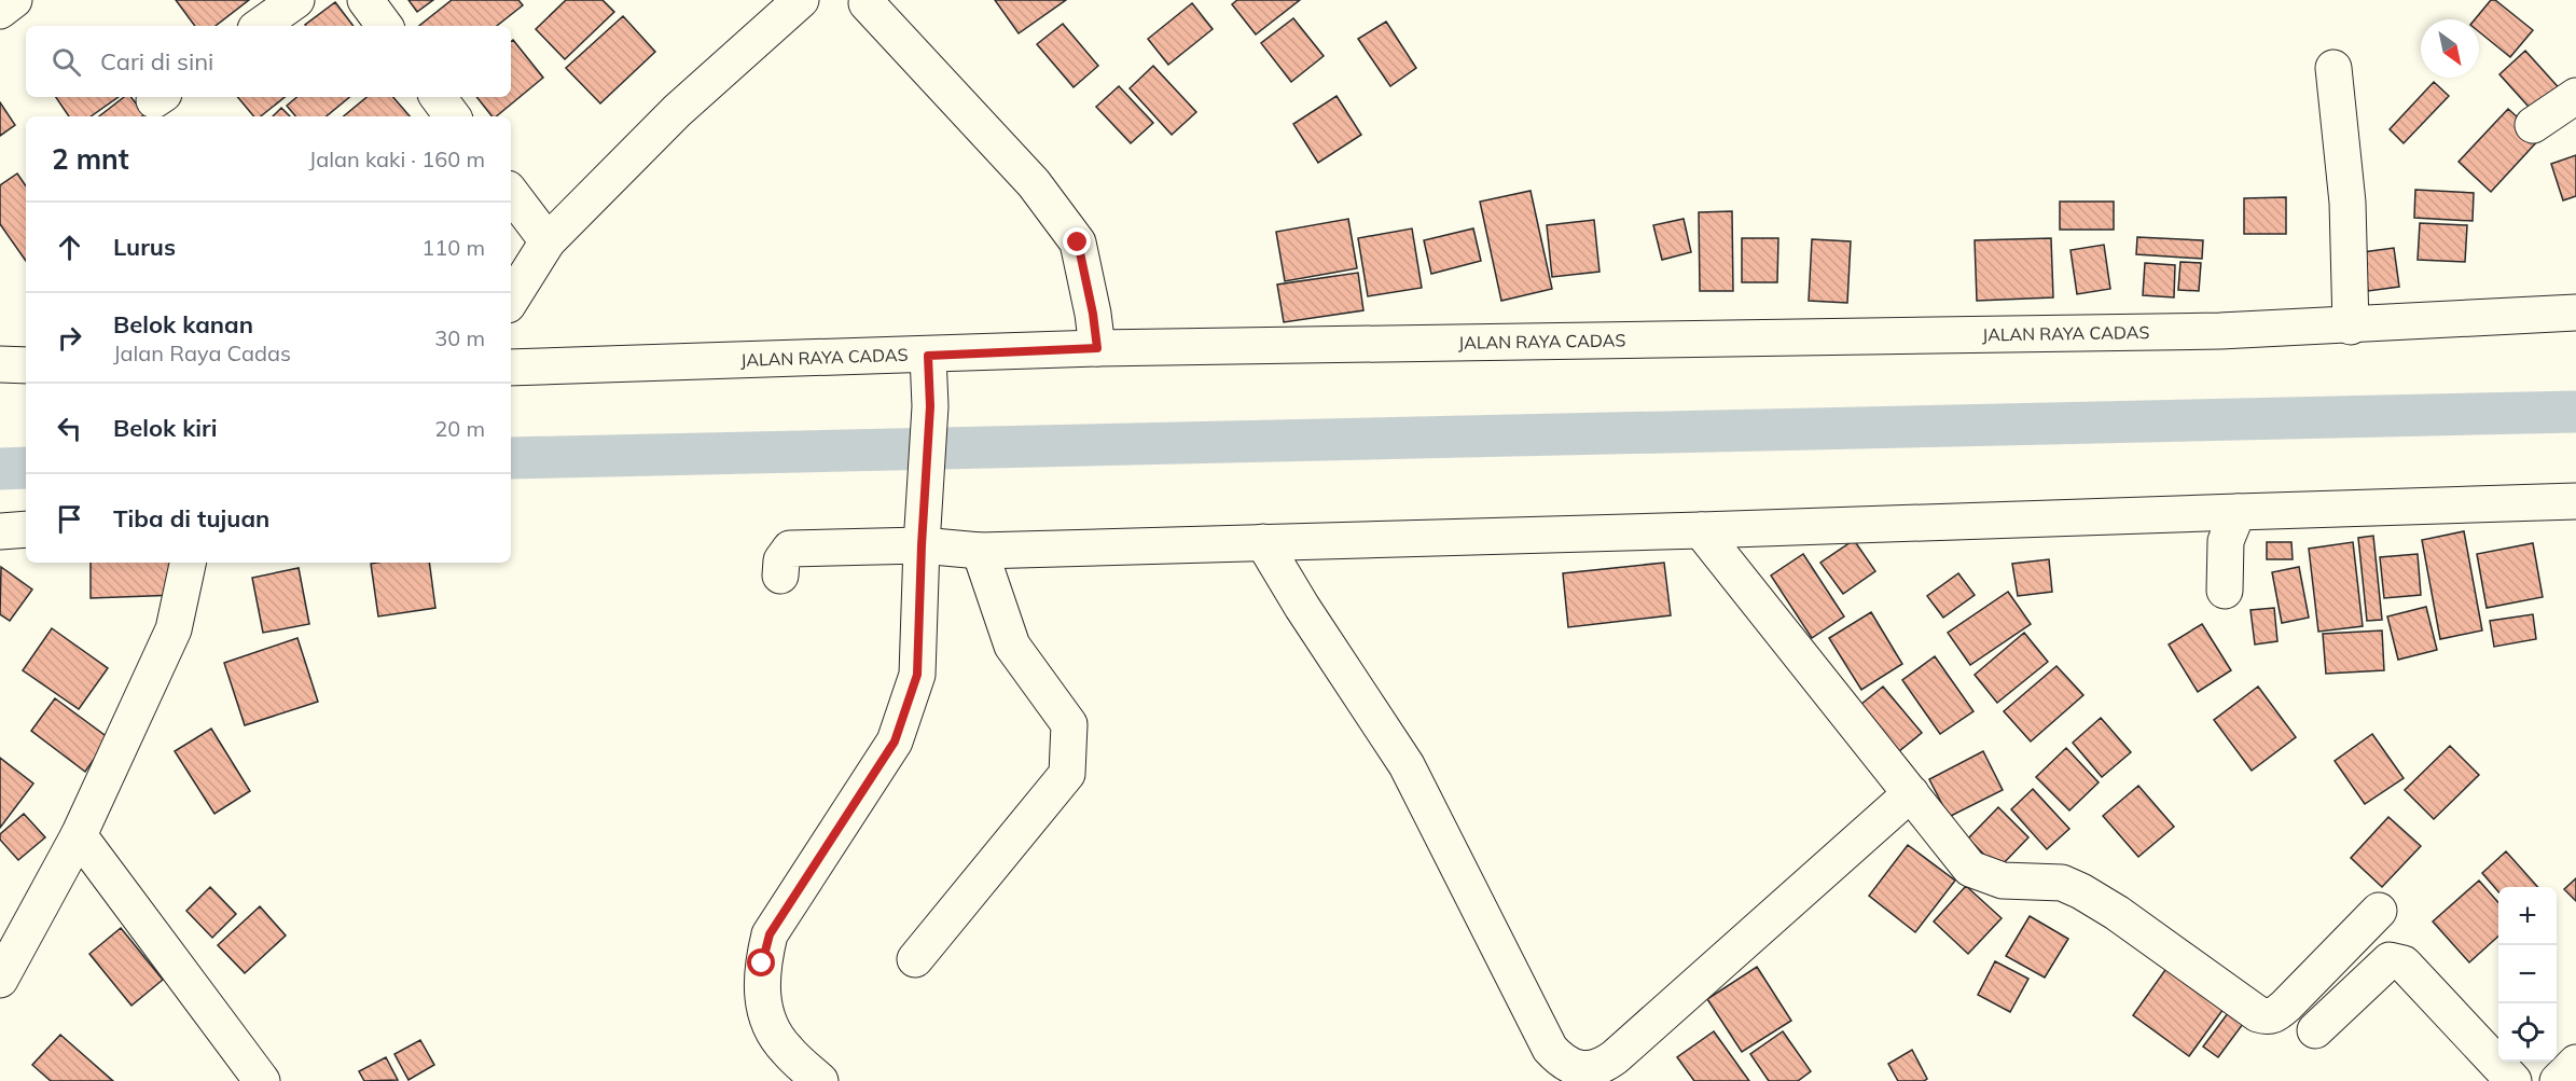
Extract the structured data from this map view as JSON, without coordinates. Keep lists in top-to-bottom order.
{
  "streets": {
    "street": ["JALAN RAYA CADAS"]
  },
  "north": "bottom right",
  "page": {
    "search": "Cari di sini",
    "heading": ["2 mnt", "Jalan kaki · 160 m"],
    "list": [
      ["Lurus", "110 m"],
      ["Belok kanan", "Jalan Raya Cadas", "30 m"],
      ["Belok kiri", "20 m"],
      "Tiba di tujuan"
    ],
    "map_buttons": ["+", "−"]
  }
}
